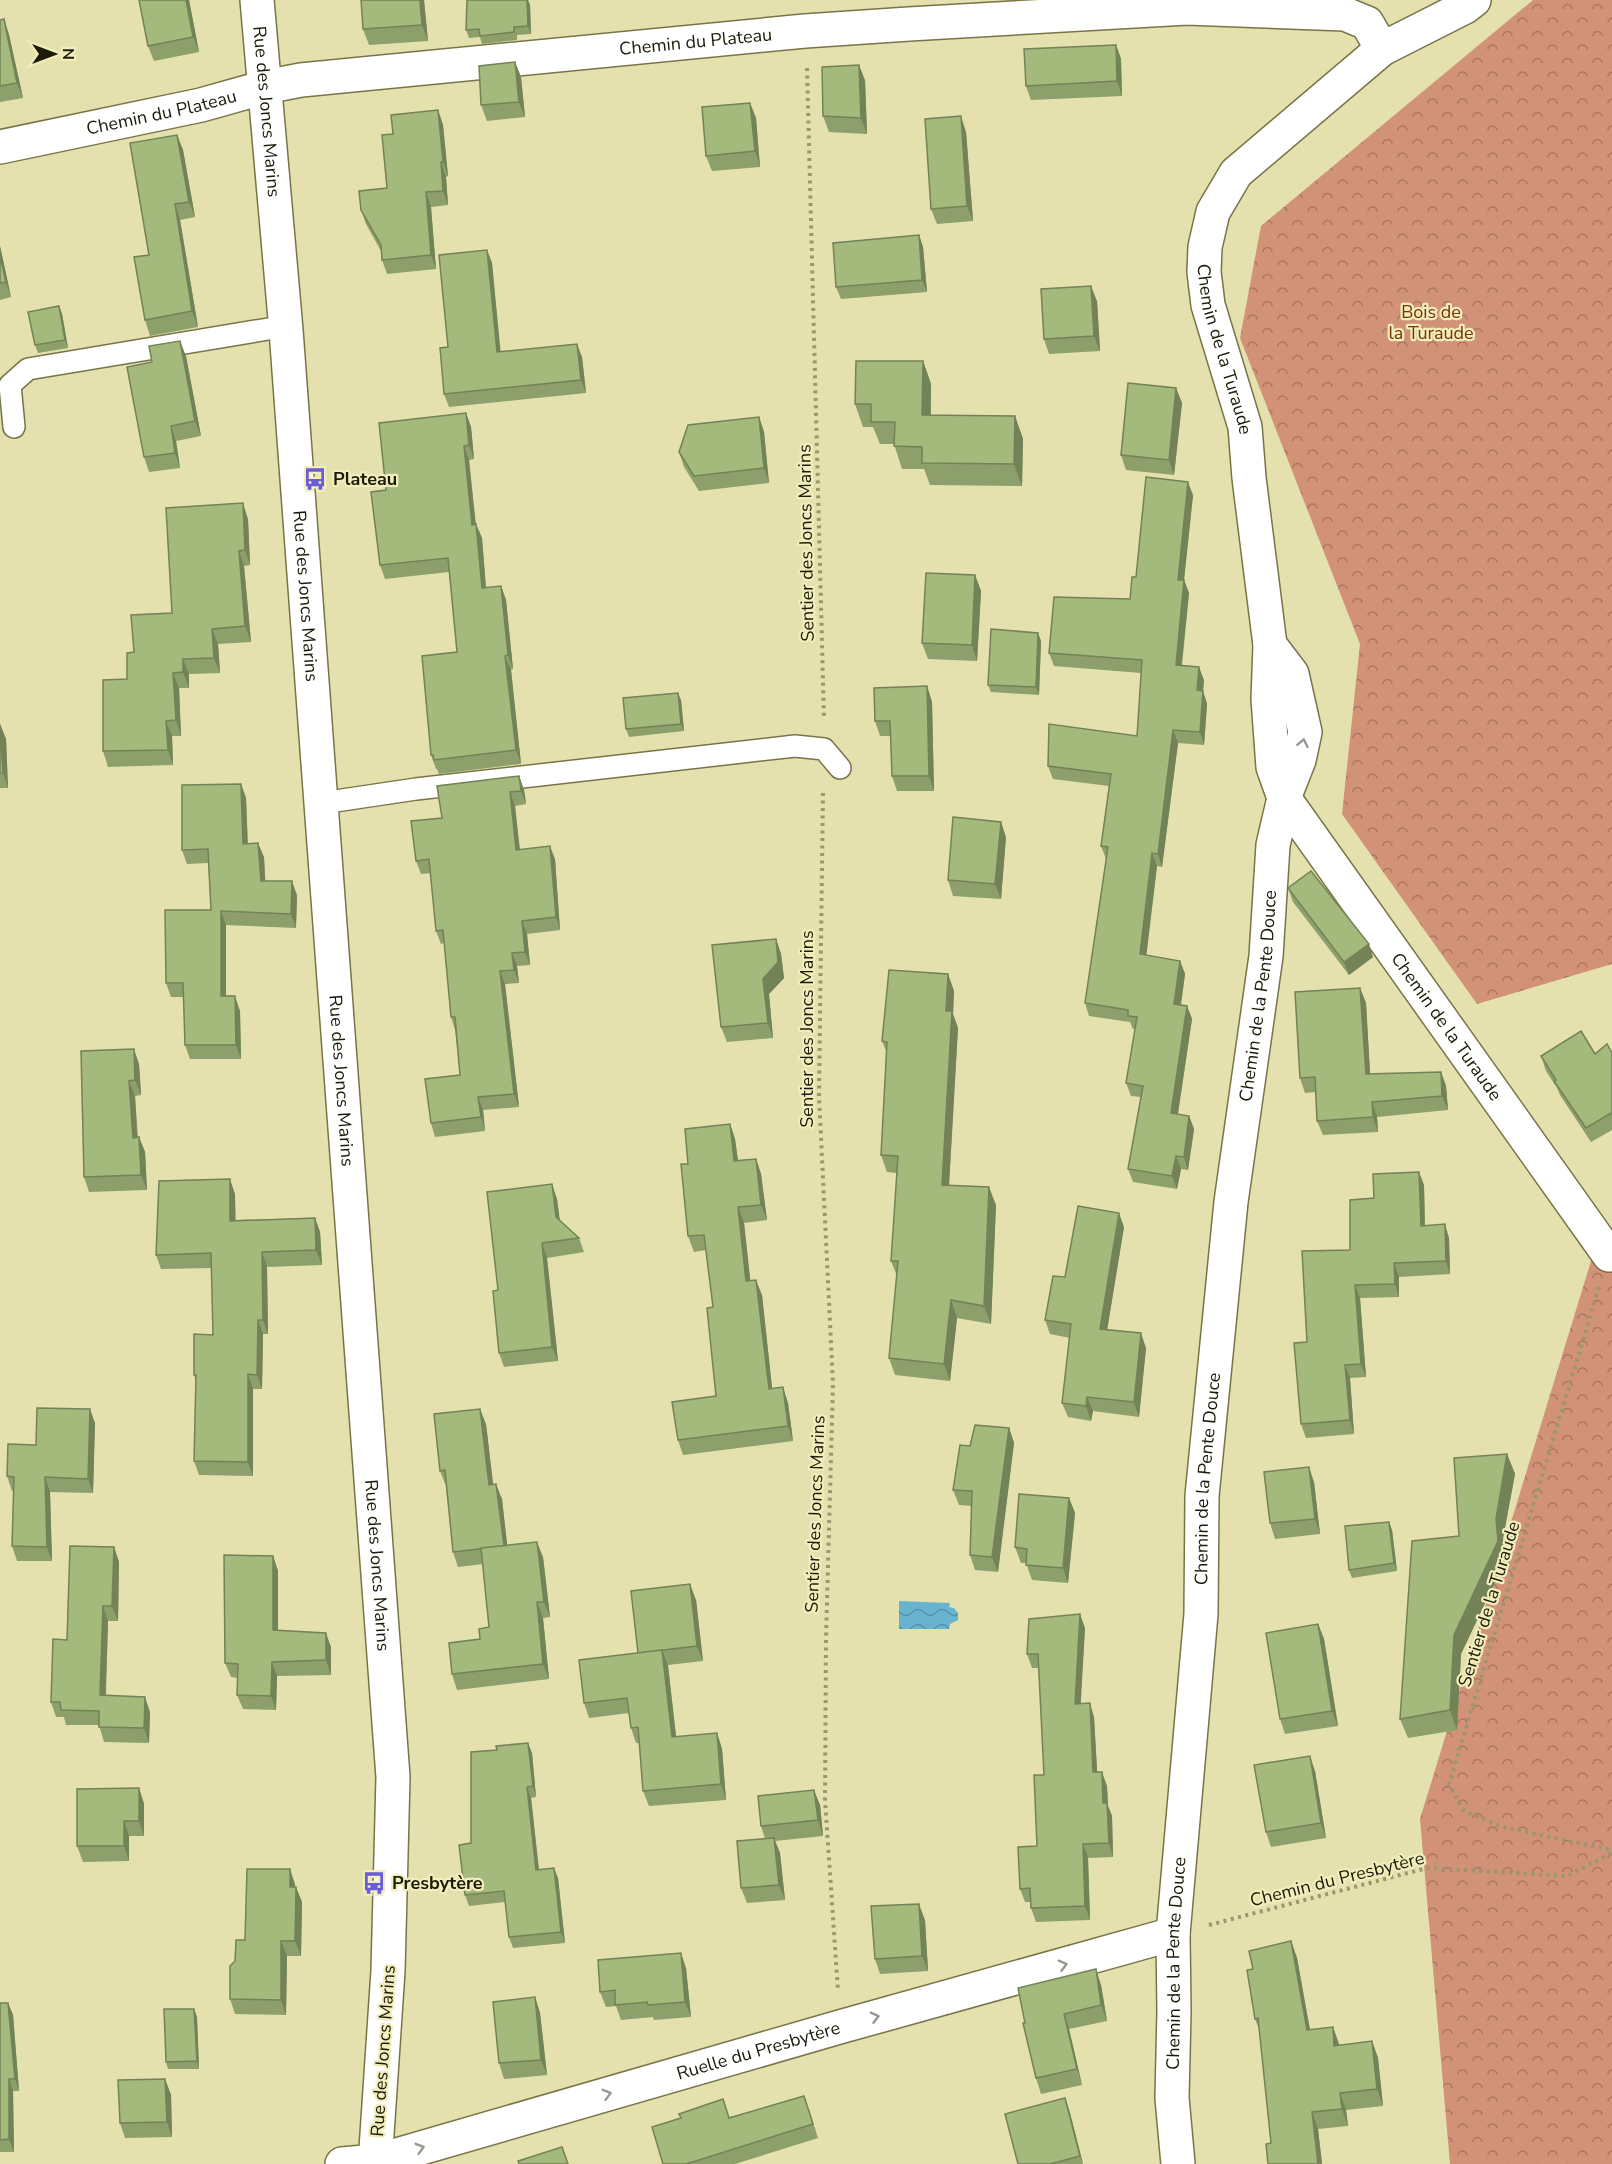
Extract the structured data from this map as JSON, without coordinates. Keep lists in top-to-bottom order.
{
  "streets": {
    "street": [
      "Chemin du Plateau",
      "Rue des Joncs Marins",
      "Chemin de la Turaude",
      "Chemin de la Pente Douce",
      "Ruelle du Presbytère"
    ],
    "path": ["Sentier des Joncs Marins", "Sentier de la Turaude", "Chemin du Presbytère"]
  },
  "crossings": [
    ["Chemin du Plateau", "Rue des Joncs Marins"],
    ["Chemin du Plateau", "Chemin de la Turaude"],
    ["Chemin du Plateau", "Sentier des Joncs Marins"],
    ["Rue des Joncs Marins", "Ruelle du Presbytère"],
    ["Chemin de la Turaude", "Chemin de la Pente Douce"],
    ["Chemin de la Turaude", "Sentier de la Turaude"],
    ["Sentier des Joncs Marins", "Ruelle du Presbytère"],
    ["Chemin de la Pente Douce", "Chemin du Presbytère"],
    ["Chemin de la Pente Douce", "Ruelle du Presbytère"],
    ["Sentier de la Turaude", "Chemin du Presbytère"],
    ["Chemin du Presbytère", "Ruelle du Presbytère"]
  ],
  "one_way": ["Ruelle du Presbytère"],
  "parks": ["Bois de la Turaude"],
  "places": {
    "bus stop": ["Plateau", "Presbytère"]
  },
  "north": "right"
}
